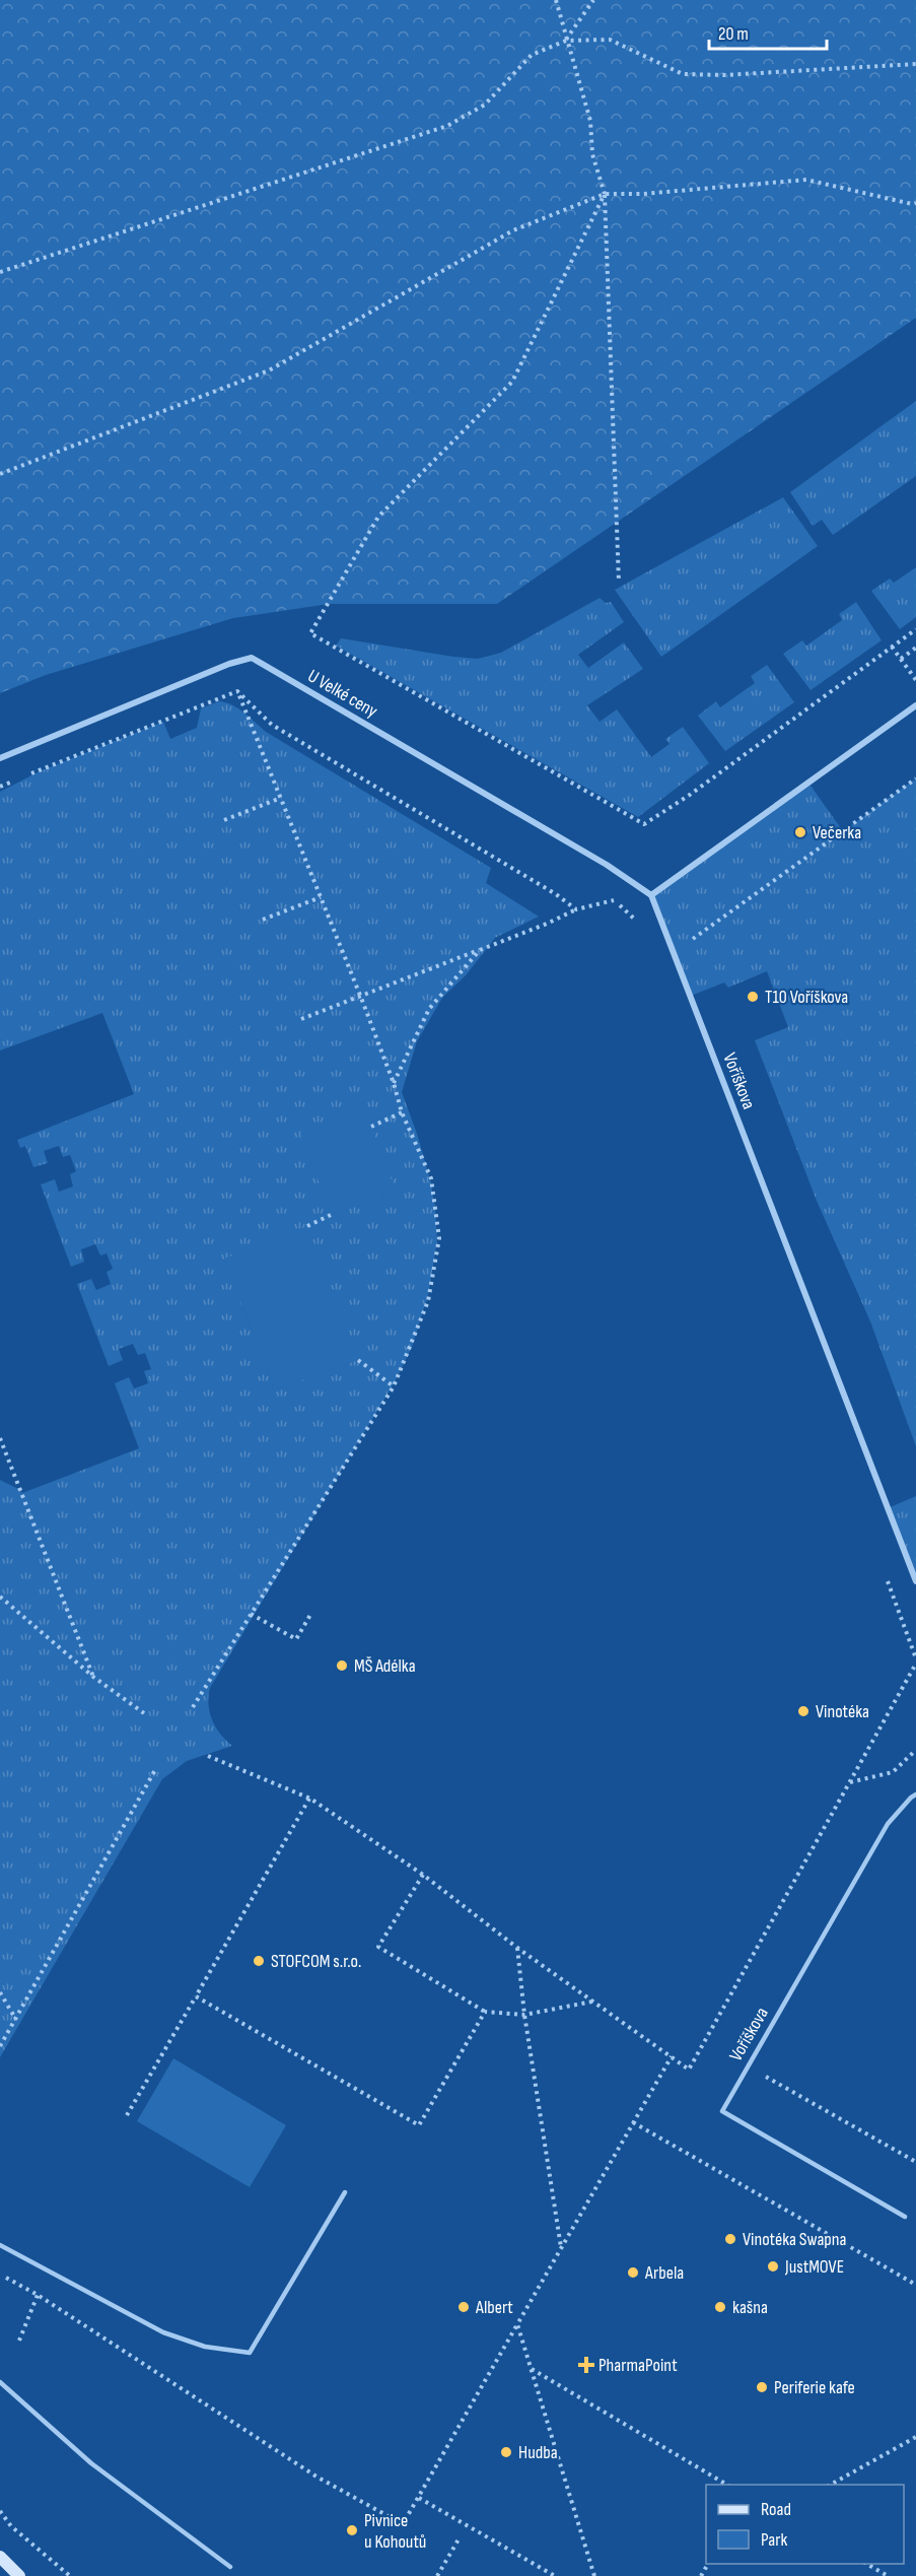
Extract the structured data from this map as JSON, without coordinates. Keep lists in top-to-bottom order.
{
  "streets": {
    "street": ["U Velké ceny", "Voříškova"]
  },
  "crossings": [
    ["U Velké ceny", "Voříškova"]
  ],
  "places": {
    "other": [
      "Večerka",
      "T10 Voříškova",
      "MŠ Adélka",
      "Vinotéka",
      "STOFCOM s.r.o.",
      "Vinotéka Swapna",
      "JustMOVE",
      "Arbela",
      "Albert",
      "kašna",
      "Periferie kafe",
      "Hudba",
      "Pivnice u Kohoutů"
    ],
    "health": ["PharmaPoint"]
  },
  "legend": ["Road", "Park"],
  "scale_bar": "20 m"
}
